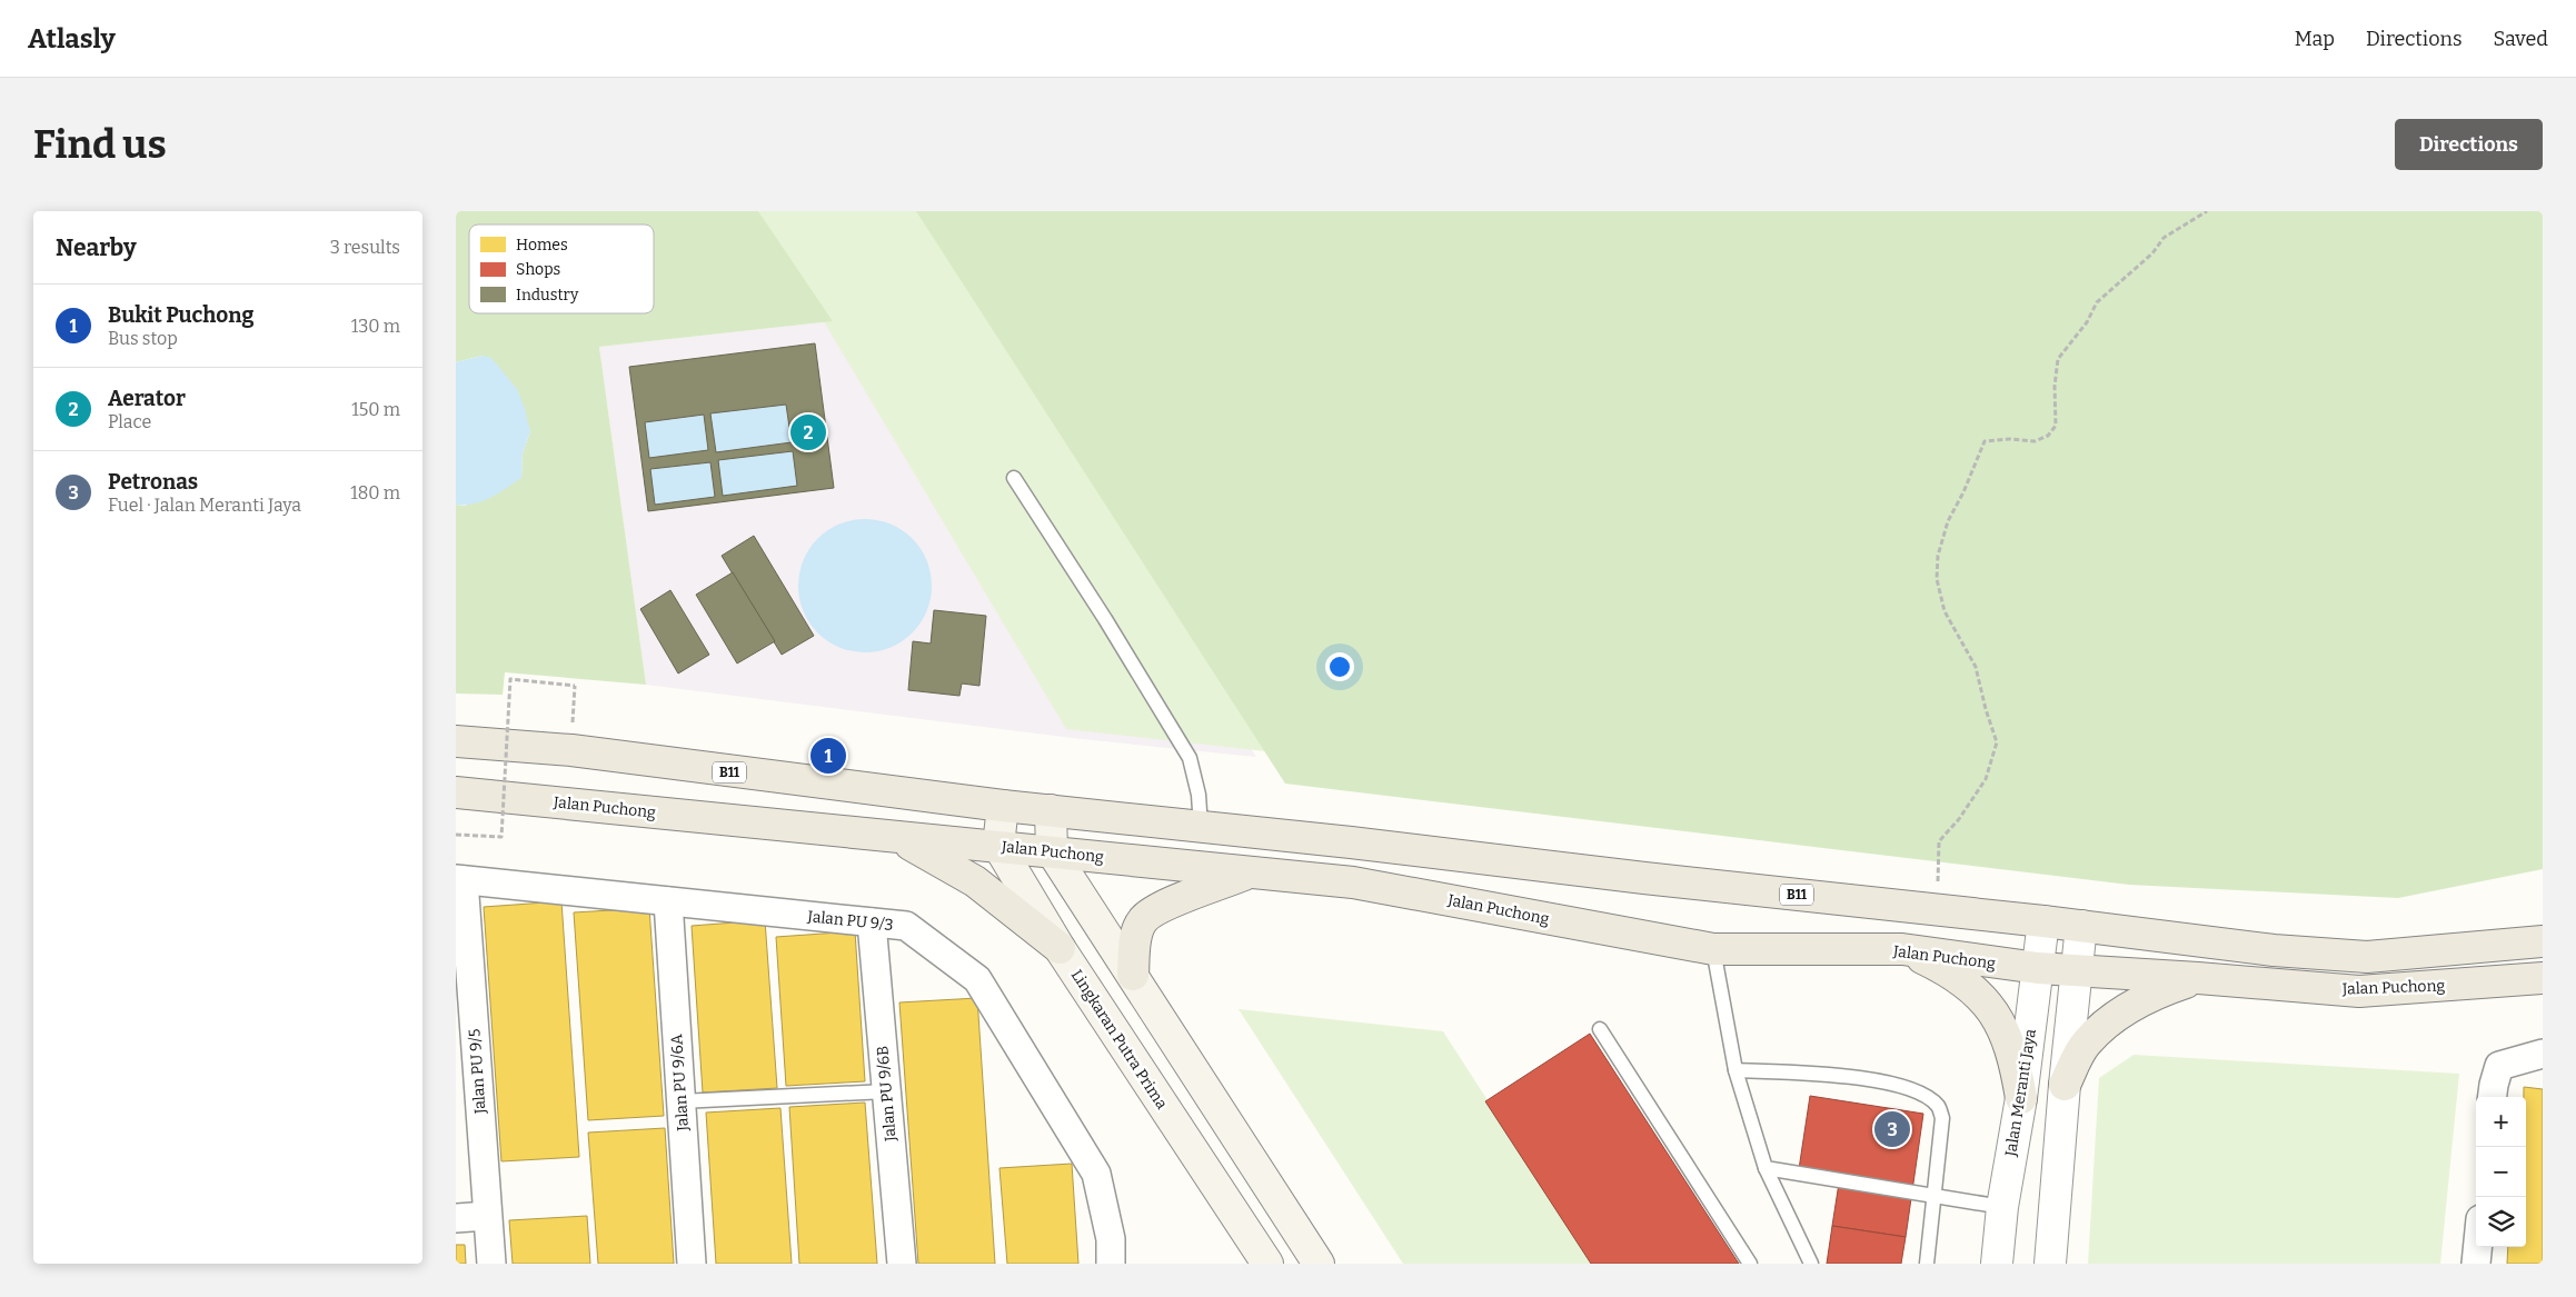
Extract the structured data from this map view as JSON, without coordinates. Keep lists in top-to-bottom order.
{
  "streets": {
    "main road": ["B11", "Jalan Puchong", "Lingkaran Putra Prima"],
    "street": [
      "Jalan PU 9/3",
      "Jalan PU 9/5",
      "Jalan PU 9/6A",
      "Jalan Meranti Jaya",
      "Jalan PU 9/6B"
    ]
  },
  "crossings": [
    ["Jalan Puchong", "Lingkaran Putra Prima"],
    ["Jalan Puchong", "Jalan Meranti Jaya"],
    ["Jalan PU 9/3", "Jalan PU 9/5"],
    ["Jalan PU 9/3", "Jalan PU 9/6A"],
    ["Jalan PU 9/3", "Jalan PU 9/6B"]
  ],
  "legend": ["Homes", "Shops", "Industry"],
  "page": {
    "header": "Atlasly",
    "nav": ["Map", "Directions", "Saved"],
    "buttons": "Directions",
    "title": "Find us",
    "heading": ["Nearby", "3 results"],
    "list": [
      {
        "mark": "1",
        "name": "Bukit Puchong",
        "note": "Bus stop",
        "value": "130 m"
      },
      {
        "mark": "2",
        "name": "Aerator",
        "note": "Place",
        "value": "150 m"
      },
      {
        "mark": "3",
        "name": "Petronas",
        "note": "Fuel · Jalan Meranti Jaya",
        "value": "180 m"
      }
    ],
    "pins": ["2", "1", "3"],
    "map_buttons": ["+", "−"]
  }
}
